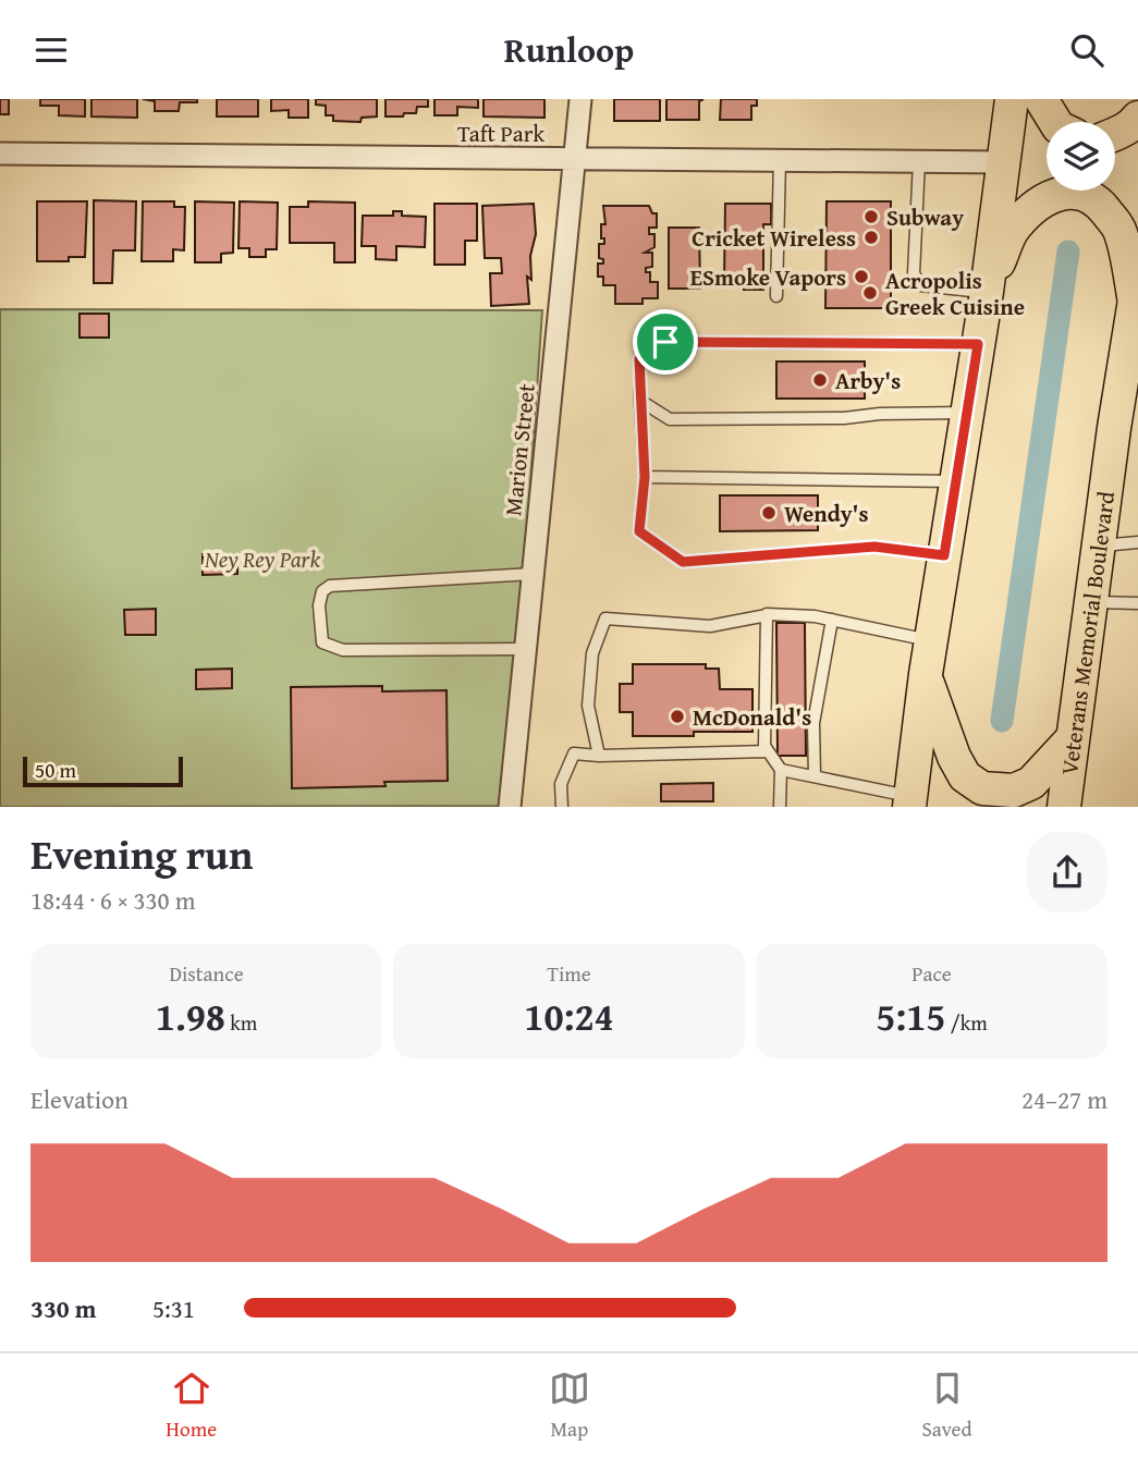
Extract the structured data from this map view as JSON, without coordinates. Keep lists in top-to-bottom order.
{
  "streets": {
    "main road": ["Veterans Memorial Boulevard"],
    "street": ["Taft Park", "Marion Street"]
  },
  "crossings": [
    ["Taft Park", "Marion Street"]
  ],
  "parks": ["Ney Rey Park"],
  "places": [
    "Subway",
    "Cricket Wireless",
    "ESmoke Vapors",
    "Acropolis Greek Cuisine",
    "Arby's",
    "Wendy's",
    "McDonald's"
  ],
  "scale_bar": "50 m",
  "page": {
    "header": "Runloop",
    "scale": "50 m",
    "heading": ["Evening run", "18:44 · 6 × 330 m"],
    "stats": [
      ["Distance", "1.98 km"],
      ["Time", "10:24"],
      ["Pace", "5:15 /km"]
    ],
    "chart": ["Elevation", "24–27 m"],
    "list": [
      {
        "name": "330 m",
        "note": "5:31"
      }
    ],
    "tabs": ["Home", "Map", "Saved"]
  }
}
